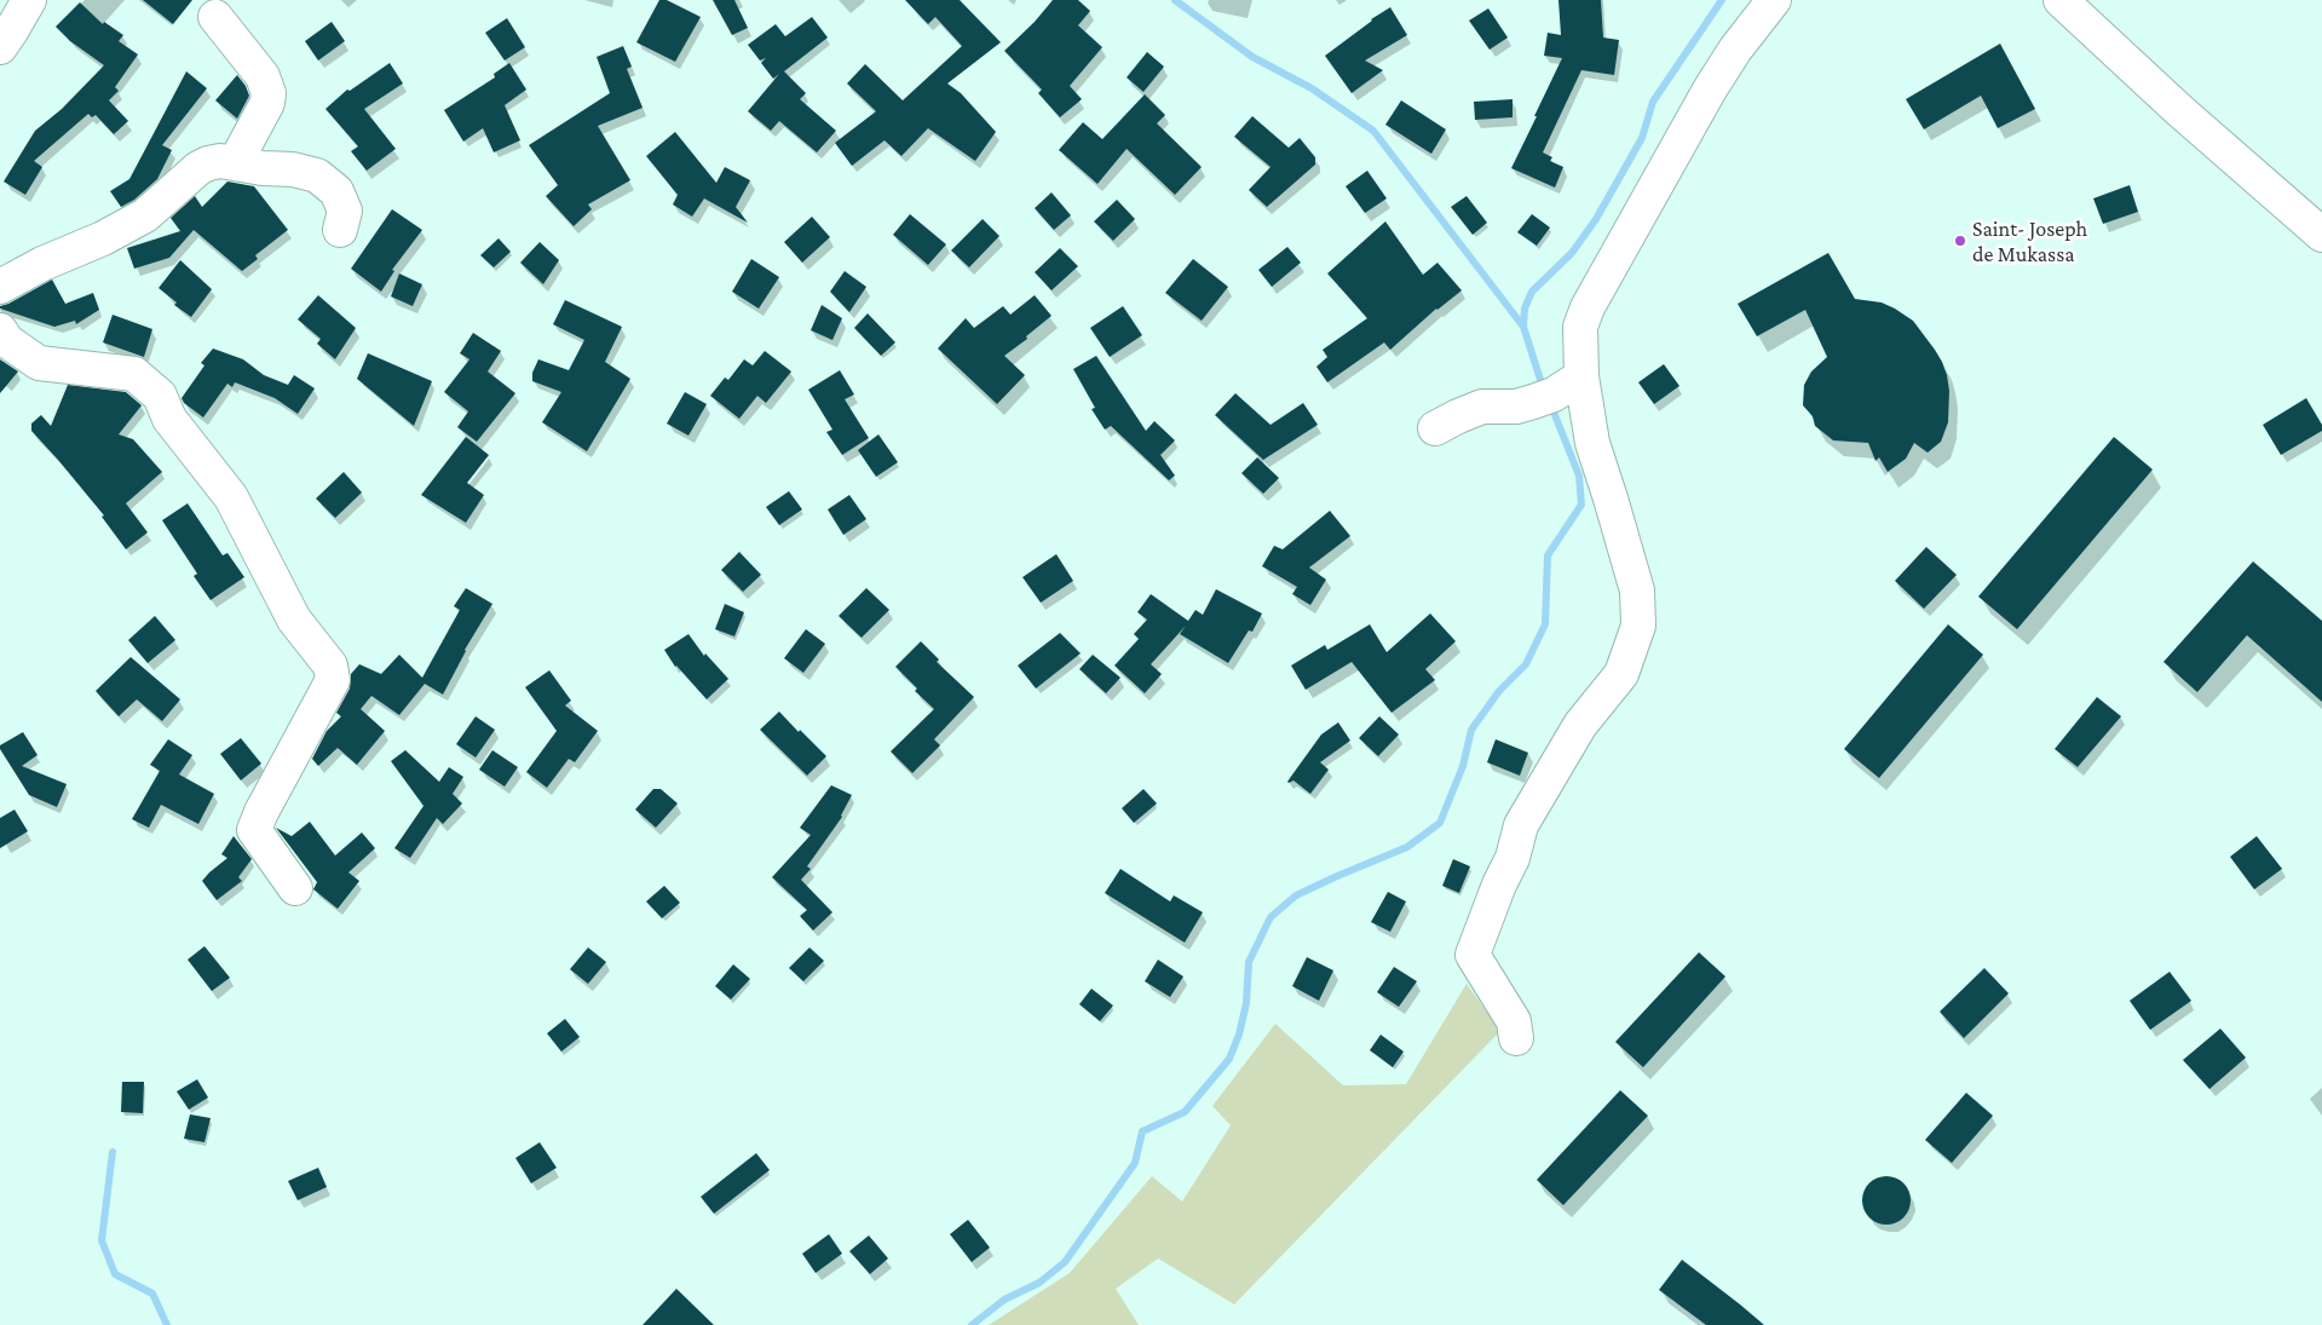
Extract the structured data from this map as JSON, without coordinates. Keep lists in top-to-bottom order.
{
  "places": ["Saint- Joseph de Mukassa"]
}
